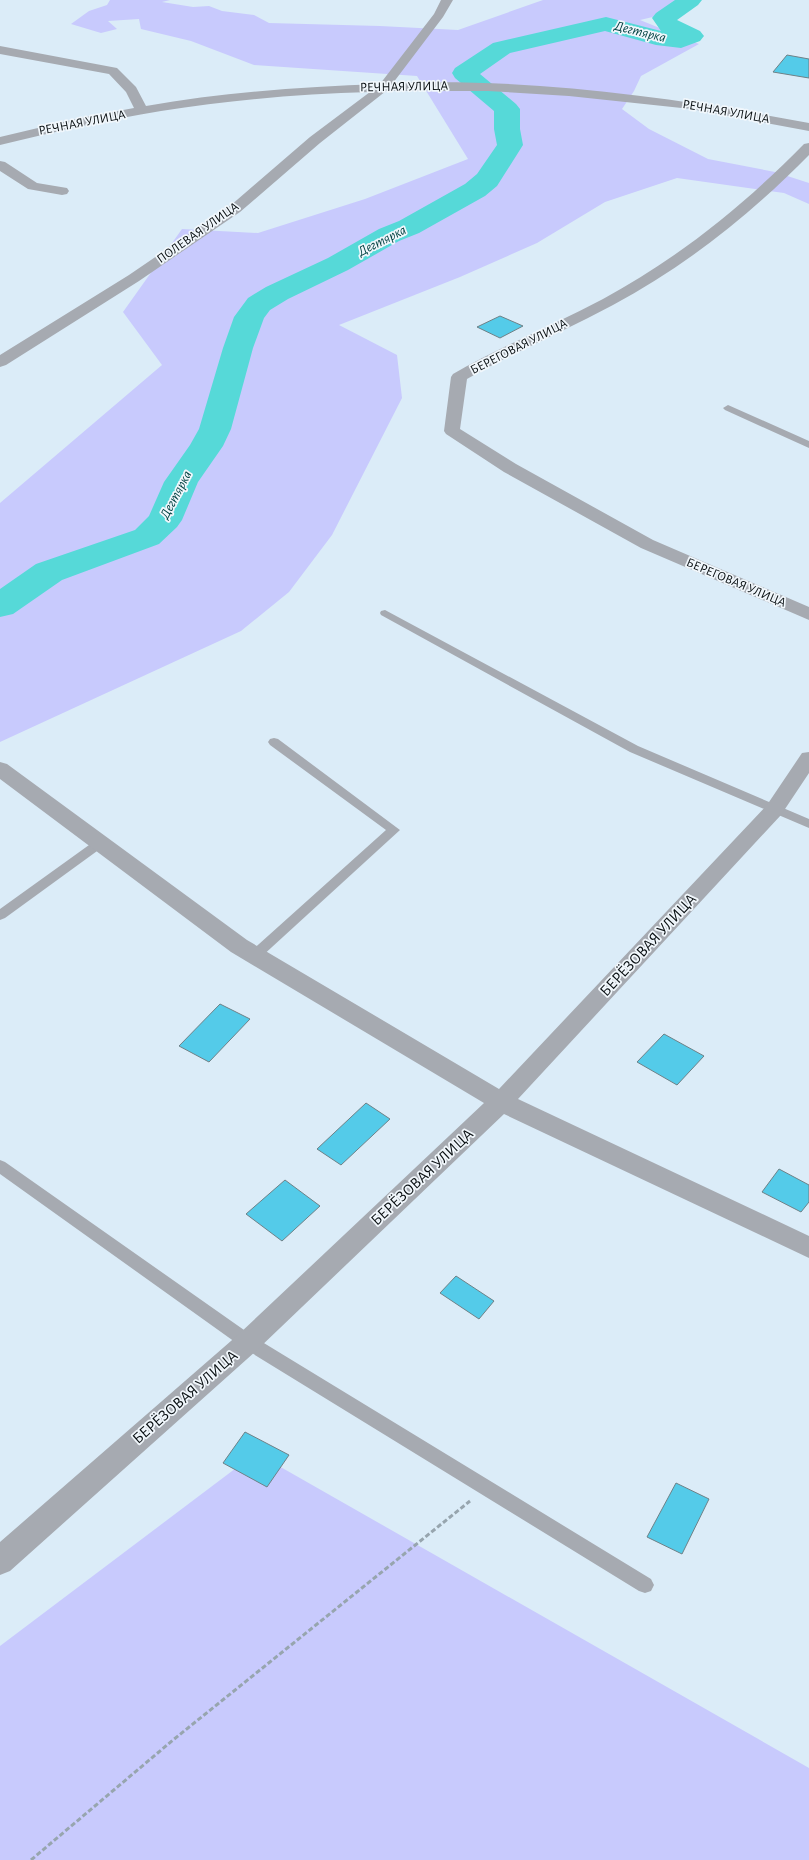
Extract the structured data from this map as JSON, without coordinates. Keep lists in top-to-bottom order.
{
  "streets": {
    "street": [
      "РЕЧНАЯ УЛИЦА",
      "ПОЛЕВАЯ УЛИЦА",
      "БЕРЕГОВАЯ УЛИЦА",
      "БЕРЁЗОВАЯ УЛИЦА"
    ]
  },
  "crossings": [
    ["РЕЧНАЯ УЛИЦА", "ПОЛЕВАЯ УЛИЦА"]
  ],
  "water": ["Дегтярка"]
}
